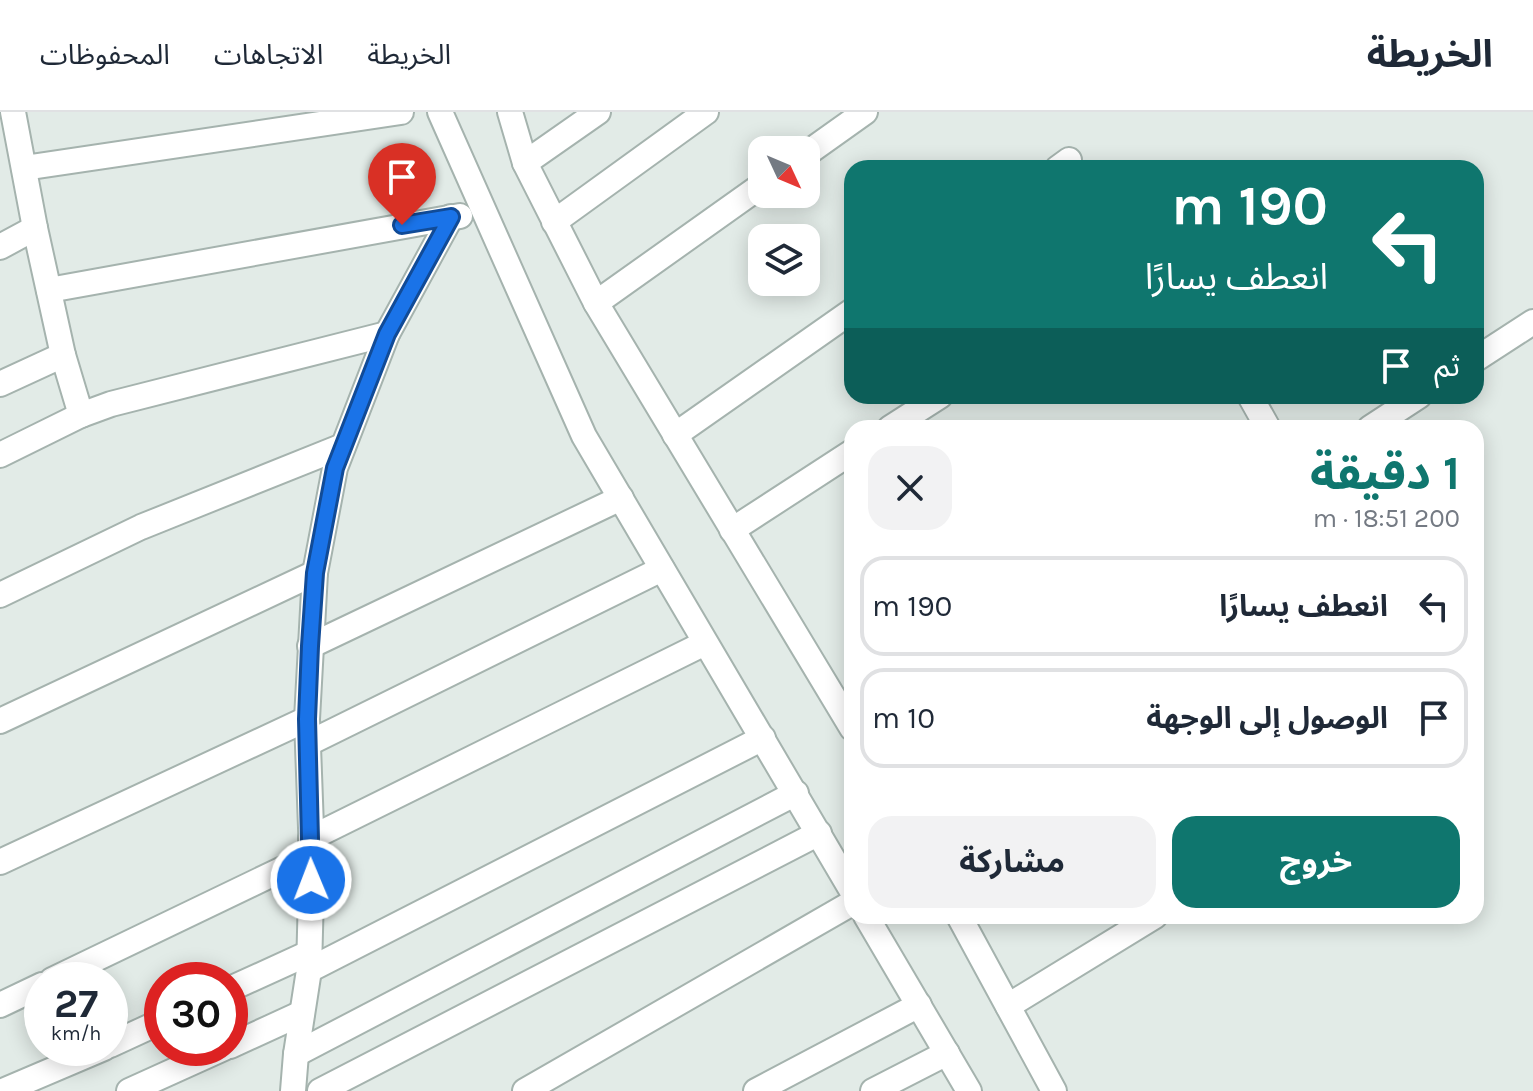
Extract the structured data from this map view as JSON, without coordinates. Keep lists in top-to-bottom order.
{
  "north": "bottom right",
  "page": {
    "header": "الخريطة",
    "nav": ["الخريطة", "الاتجاهات", "المحفوظات"],
    "turn": ["190 m", "انعطف يسارًا"],
    "then": "ثم",
    "heading": ["1 دقيقة", "200 m · 18:51"],
    "list": [
      {
        "name": "انعطف يسارًا",
        "value": "190 m"
      },
      {
        "name": "الوصول إلى الوجهة",
        "value": "10 m"
      }
    ],
    "buttons": ["خروج", "مشاركة"],
    "speed": "27 km/h",
    "limit": "30"
  }
}
